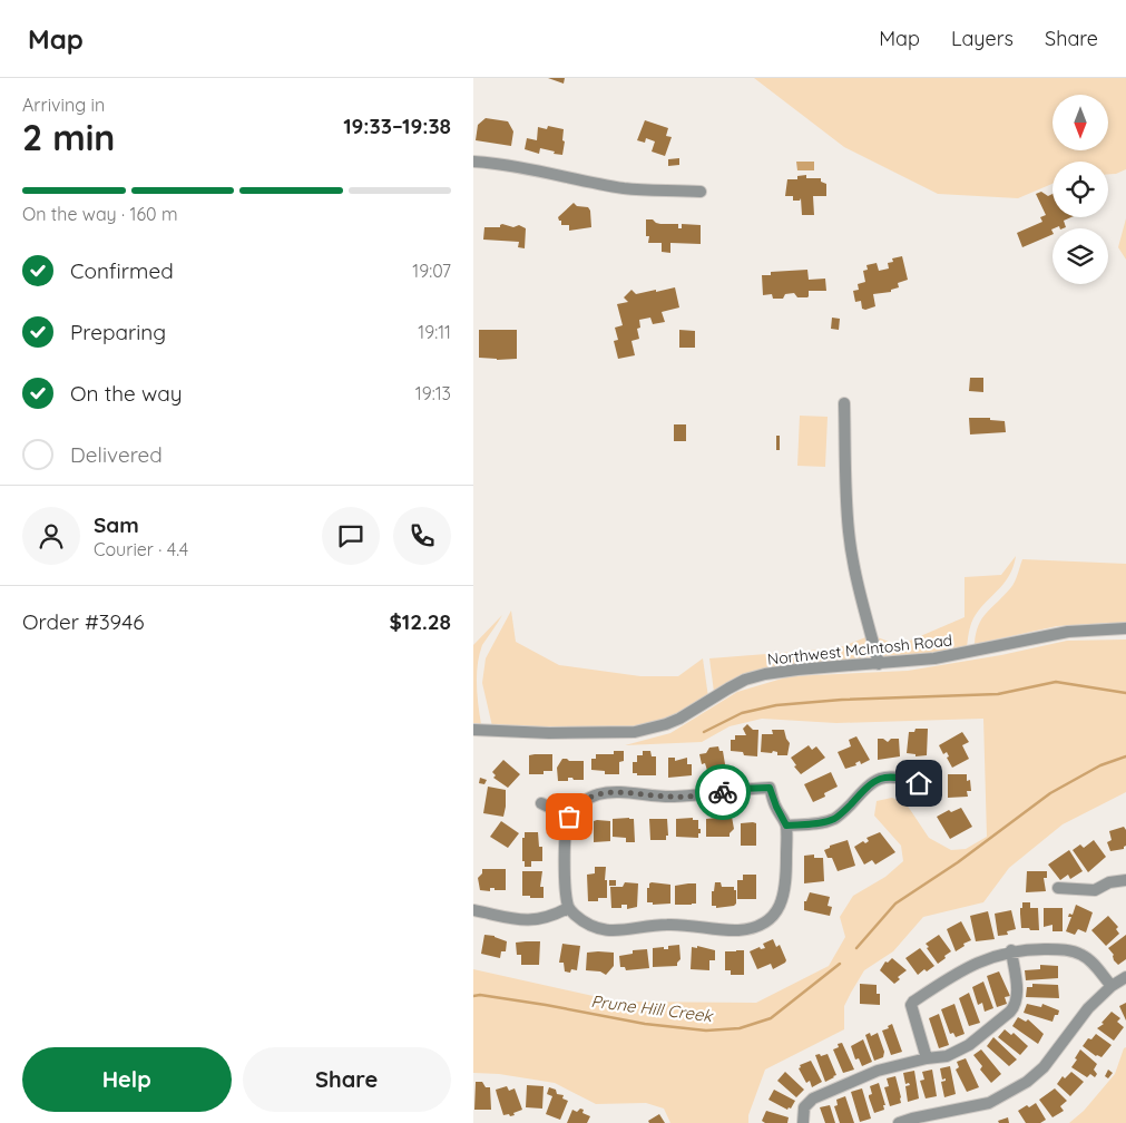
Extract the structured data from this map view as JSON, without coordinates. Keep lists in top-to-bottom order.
{
  "streets": {
    "street": ["Northwest McIntosh Road"]
  },
  "water": ["Prune Hill Creek"],
  "north": "bottom",
  "page": {
    "header": "Map",
    "nav": ["Map", "Layers", "Share"],
    "heading": ["2 min", "Arriving in", "19:33–19:38"],
    "panel": [
      "Sam",
      "Courier · 4.4",
      "Order #3946",
      "$12.28"
    ],
    "bar": "On the way · 160 m",
    "list": [
      ["Confirmed", "19:07"],
      ["Preparing", "19:11"],
      ["On the way", "19:13"],
      "Delivered"
    ],
    "buttons": ["Help", "Share"]
  }
}
